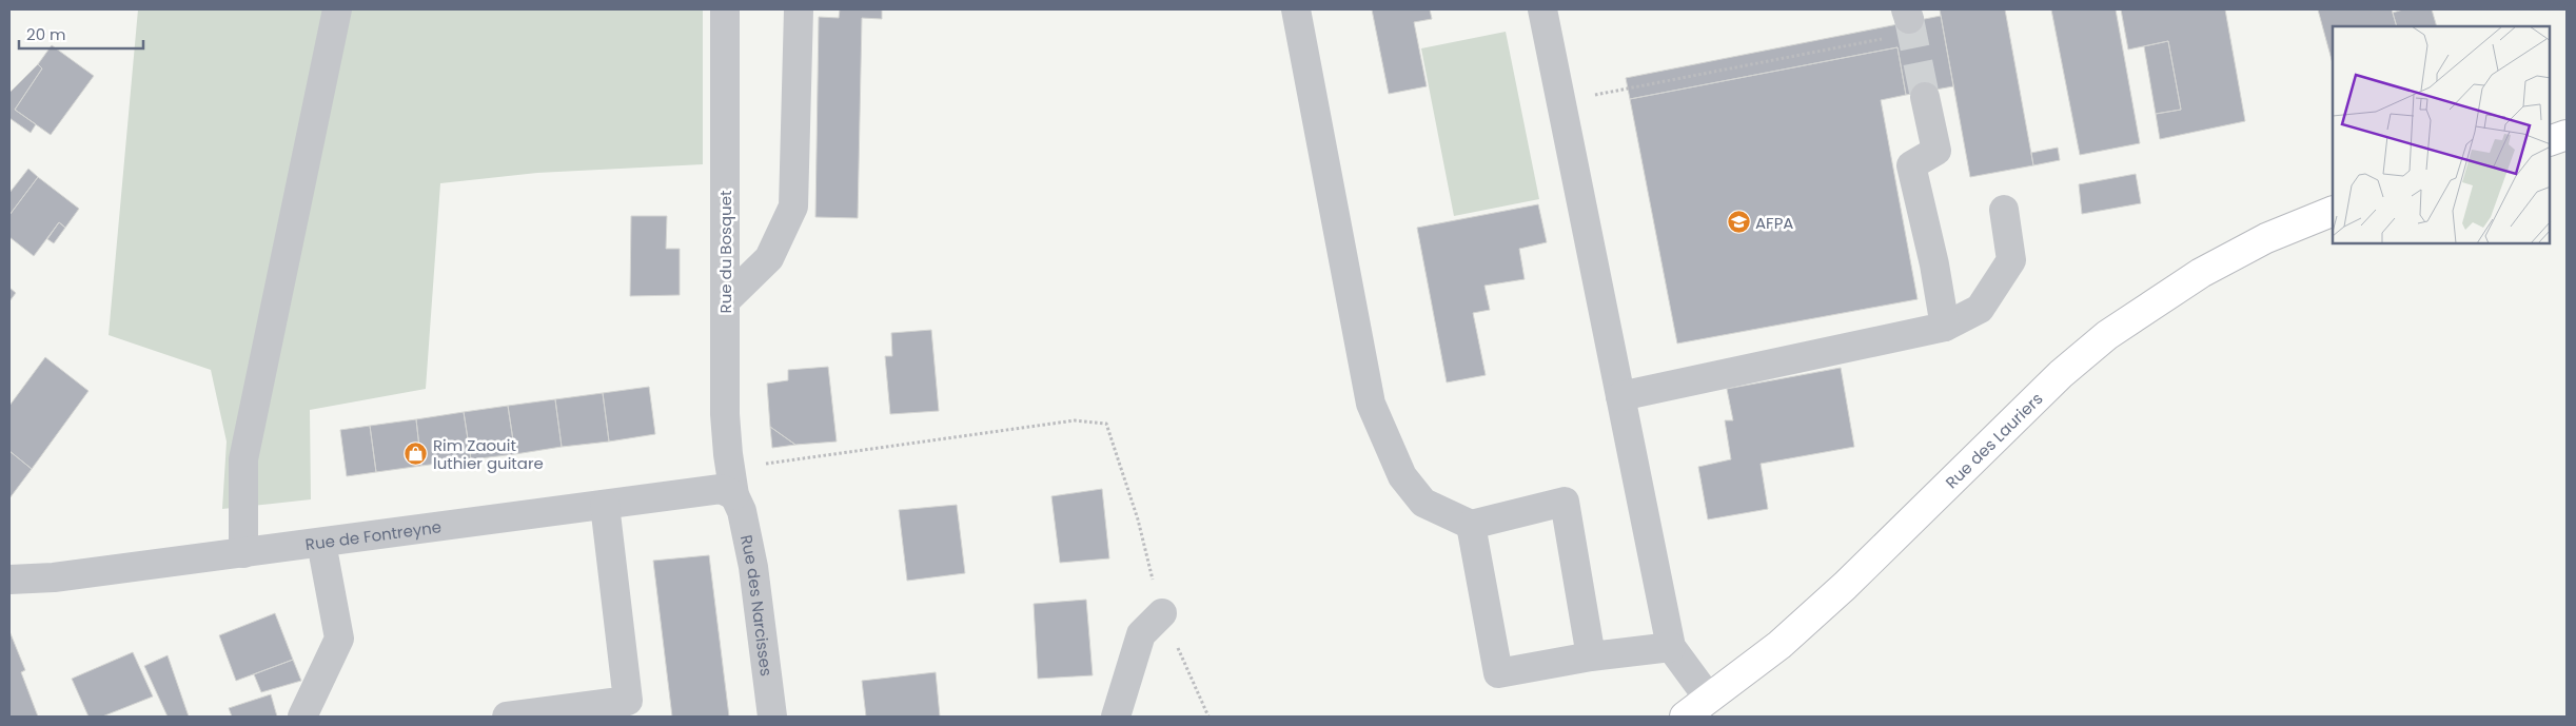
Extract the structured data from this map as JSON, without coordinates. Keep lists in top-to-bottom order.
{
  "streets": {
    "main road": ["Rue des Lauriers"],
    "street": ["Rue du Bosquet", "Rue de Fontreyne", "Rue des Narcisses"]
  },
  "crossings": [
    ["Rue du Bosquet", "Rue de Fontreyne"],
    ["Rue du Bosquet", "Rue des Narcisses"],
    ["Rue de Fontreyne", "Rue des Narcisses"]
  ],
  "places": {
    "school or university": ["AFPA"],
    "shop": ["Rim Zaouit luthier guitare"]
  },
  "scale_bar": "20 m"
}
